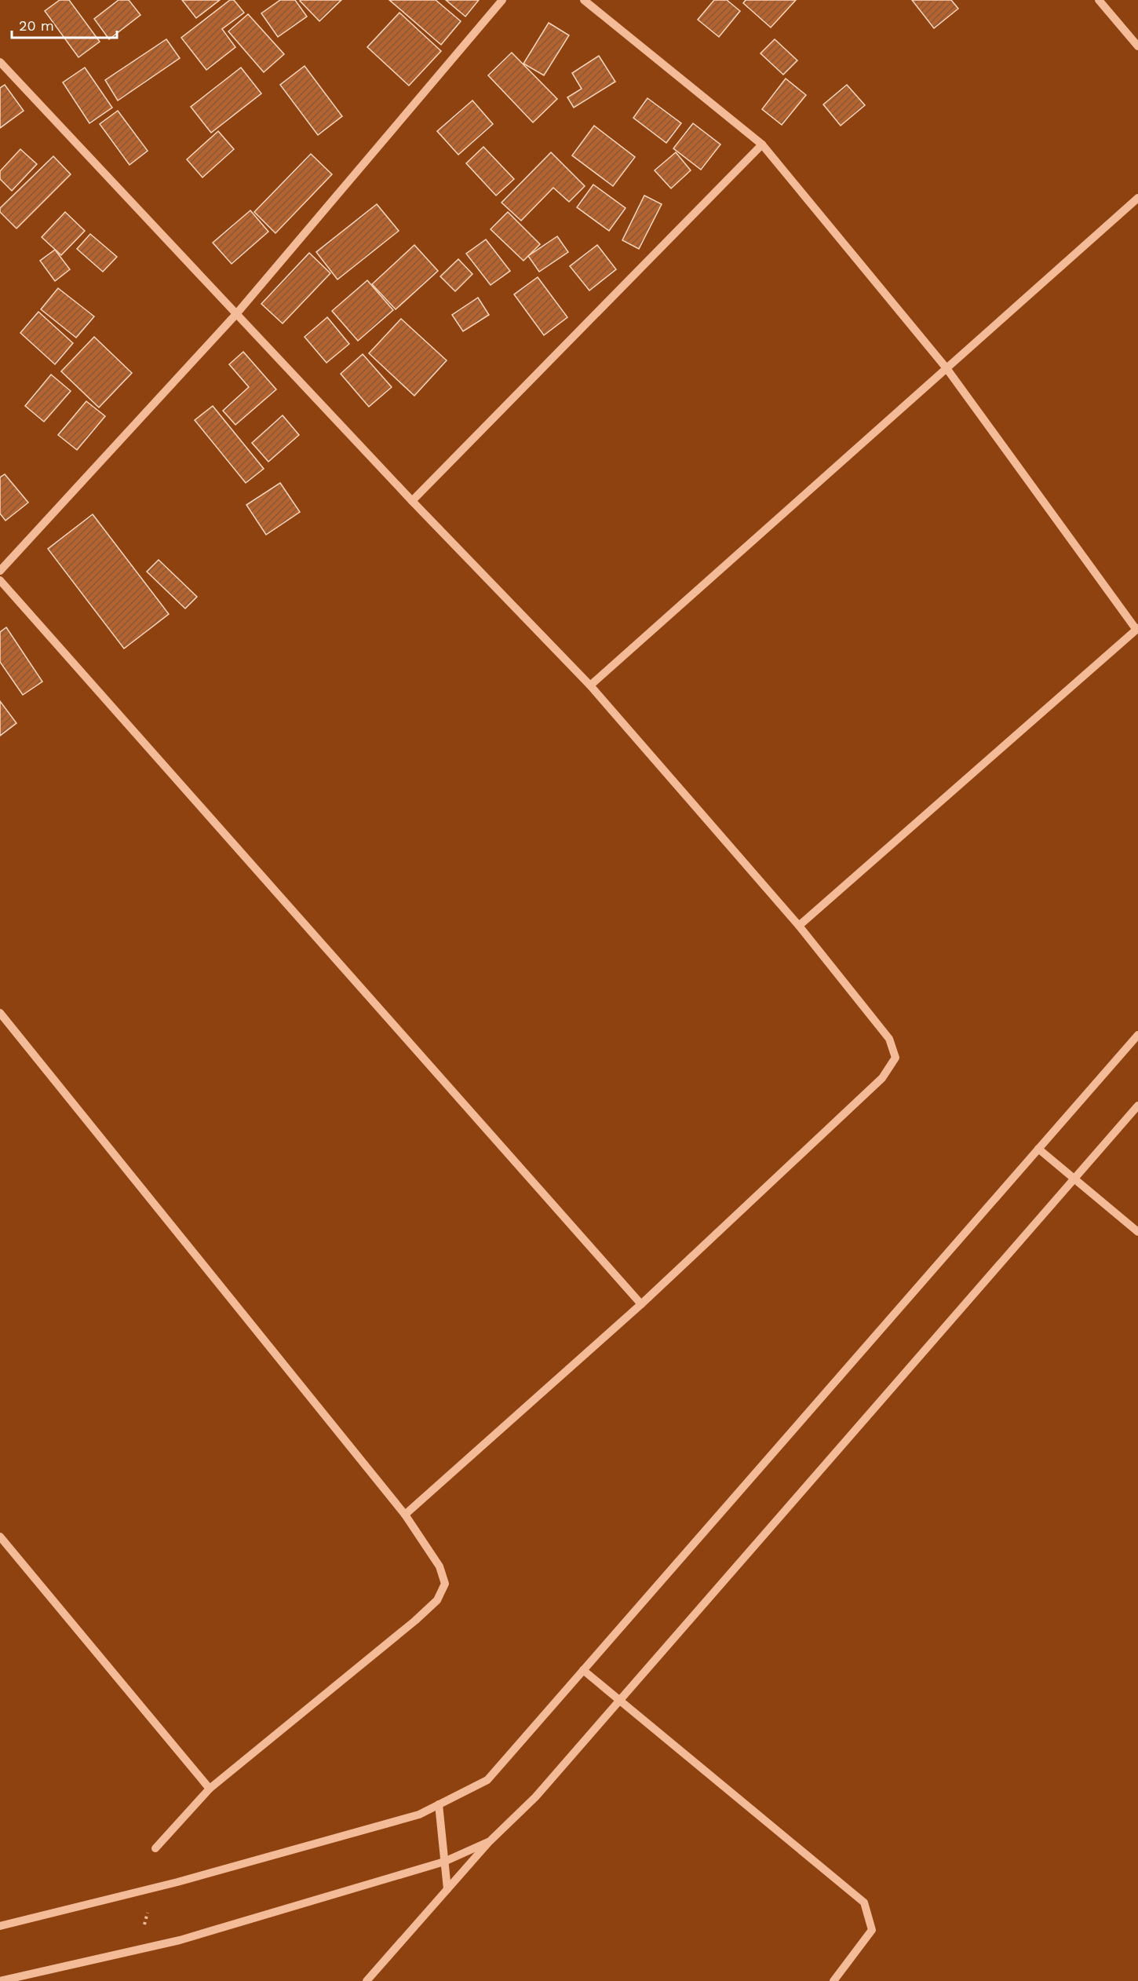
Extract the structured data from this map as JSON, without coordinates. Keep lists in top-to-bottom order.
{
  "scale_bar": "20 m"
}
